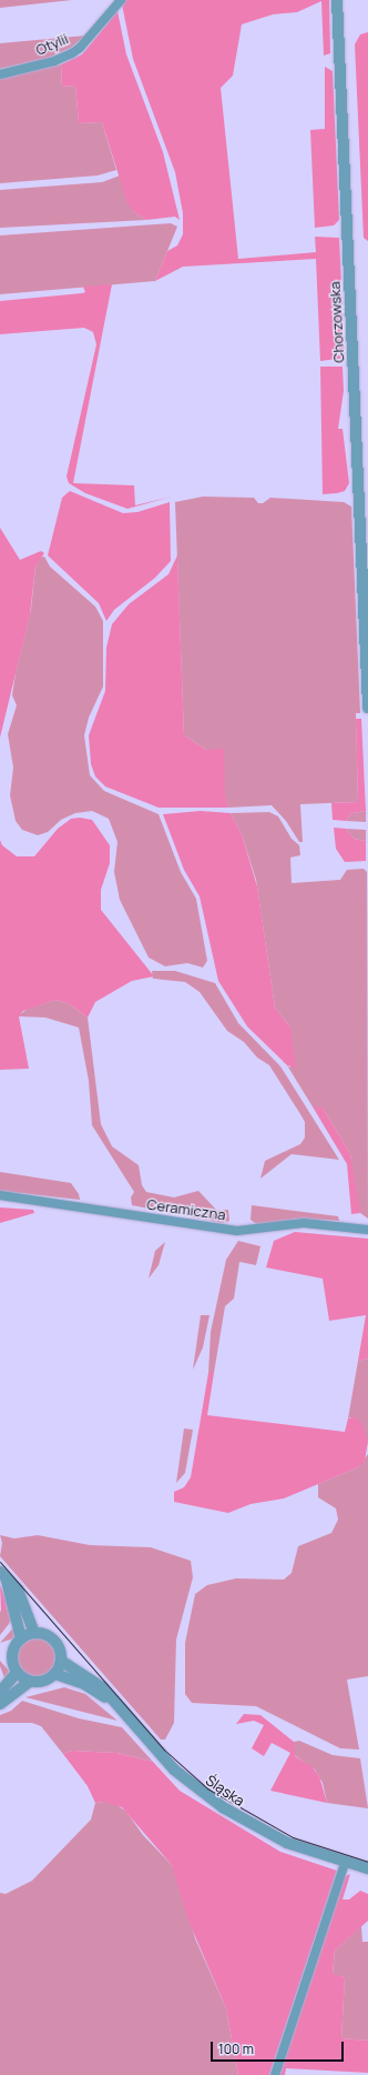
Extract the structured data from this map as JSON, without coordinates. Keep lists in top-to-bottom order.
{
  "streets": {
    "street": [
      "Otylii",
      "Chorzowska",
      "Ceramiczna",
      "Śląska"
    ]
  },
  "scale_bar": "100 m"
}
